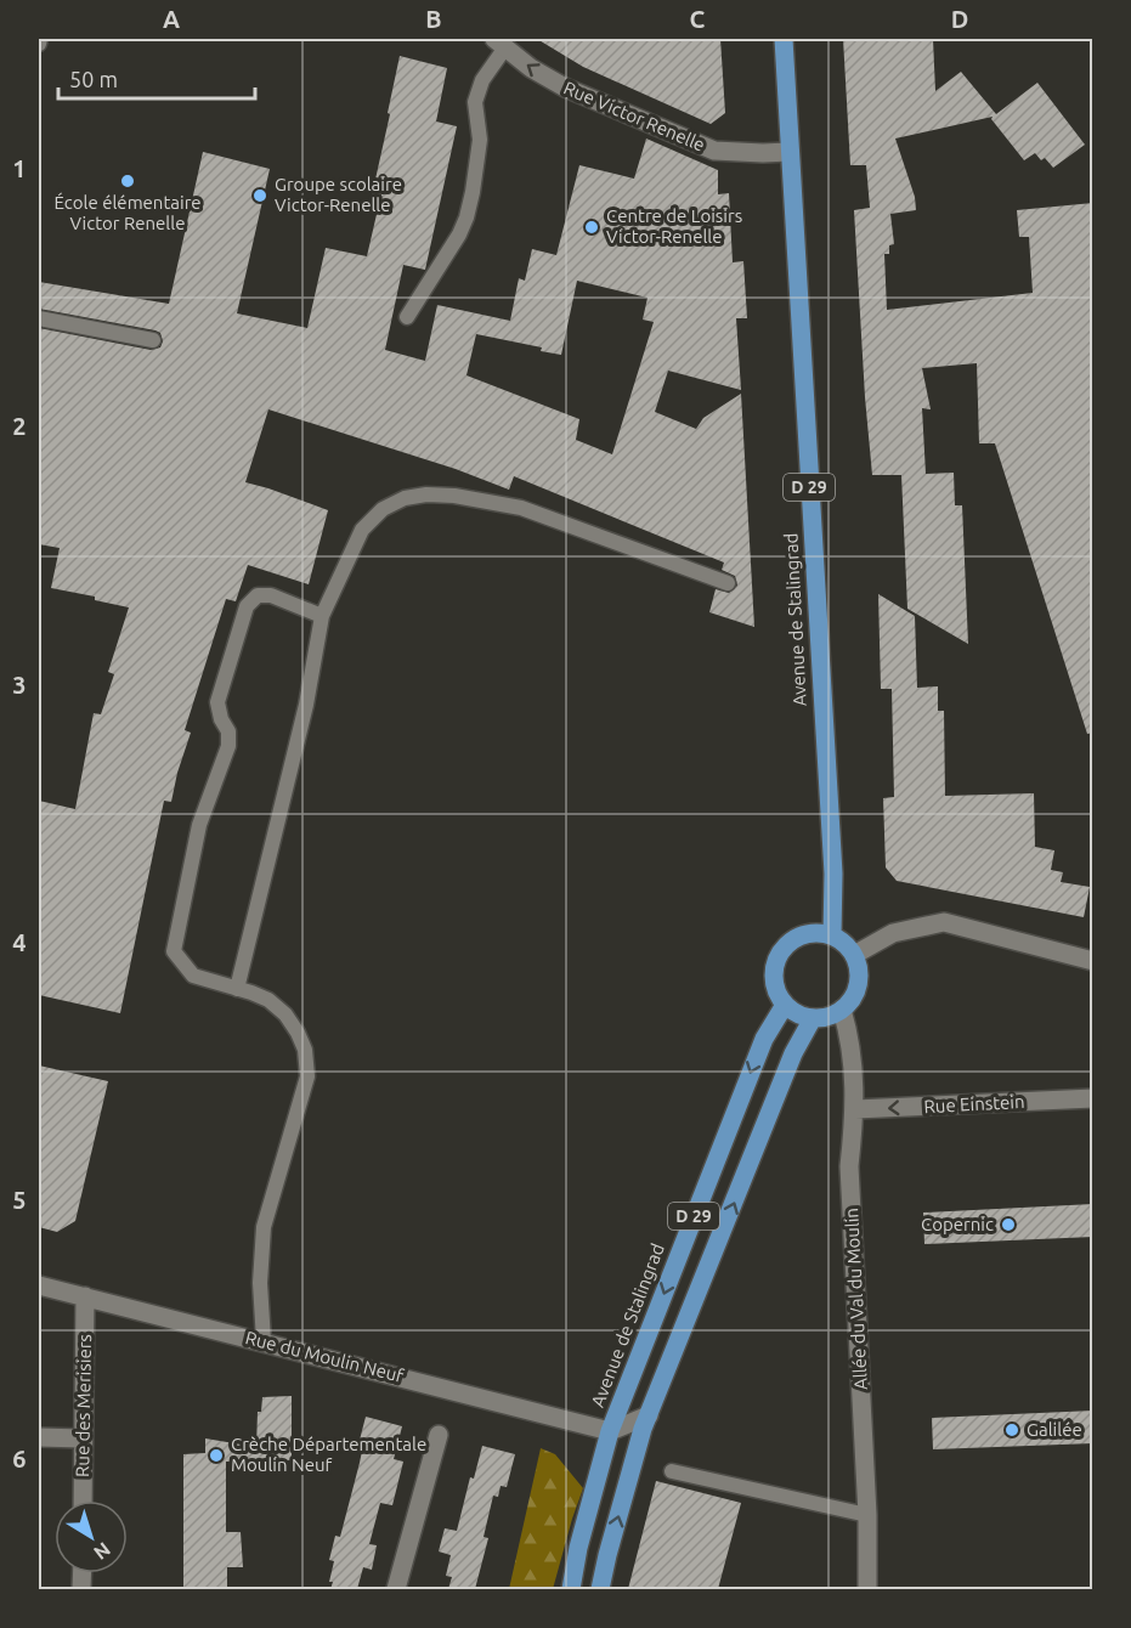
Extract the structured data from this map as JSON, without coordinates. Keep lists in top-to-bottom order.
{
  "streets": {
    "main road": ["D 29", "Avenue de Stalingrad"],
    "street": [
      "Rue Victor Renelle",
      "Rue Einstein",
      "Allée du Val du Moulin",
      "Rue du Moulin Neuf",
      "Rue des Merisiers"
    ]
  },
  "crossings": [
    ["Rue Victor Renelle", "Avenue de Stalingrad"],
    ["Avenue de Stalingrad", "Allée du Val du Moulin"],
    ["Avenue de Stalingrad", "Rue du Moulin Neuf"],
    ["Rue Einstein", "Allée du Val du Moulin"],
    ["Rue du Moulin Neuf", "Rue des Merisiers"]
  ],
  "one_way": ["Rue Victor Renelle"],
  "places": [
    "École élémentaire Victor Renelle",
    "Groupe scolaire Victor-Renelle",
    "Centre de Loisirs Victor-Renelle",
    "Copernic",
    "Galilée",
    "Crèche Départementale Moulin Neuf"
  ],
  "scale_bar": "50 m",
  "north": "bottom right",
  "grid": {
    "columns": [
      "A",
      "B",
      "C",
      "D"
    ],
    "rows": [
      "1",
      "2",
      "3",
      "4",
      "5",
      "6"
    ]
  }
}
